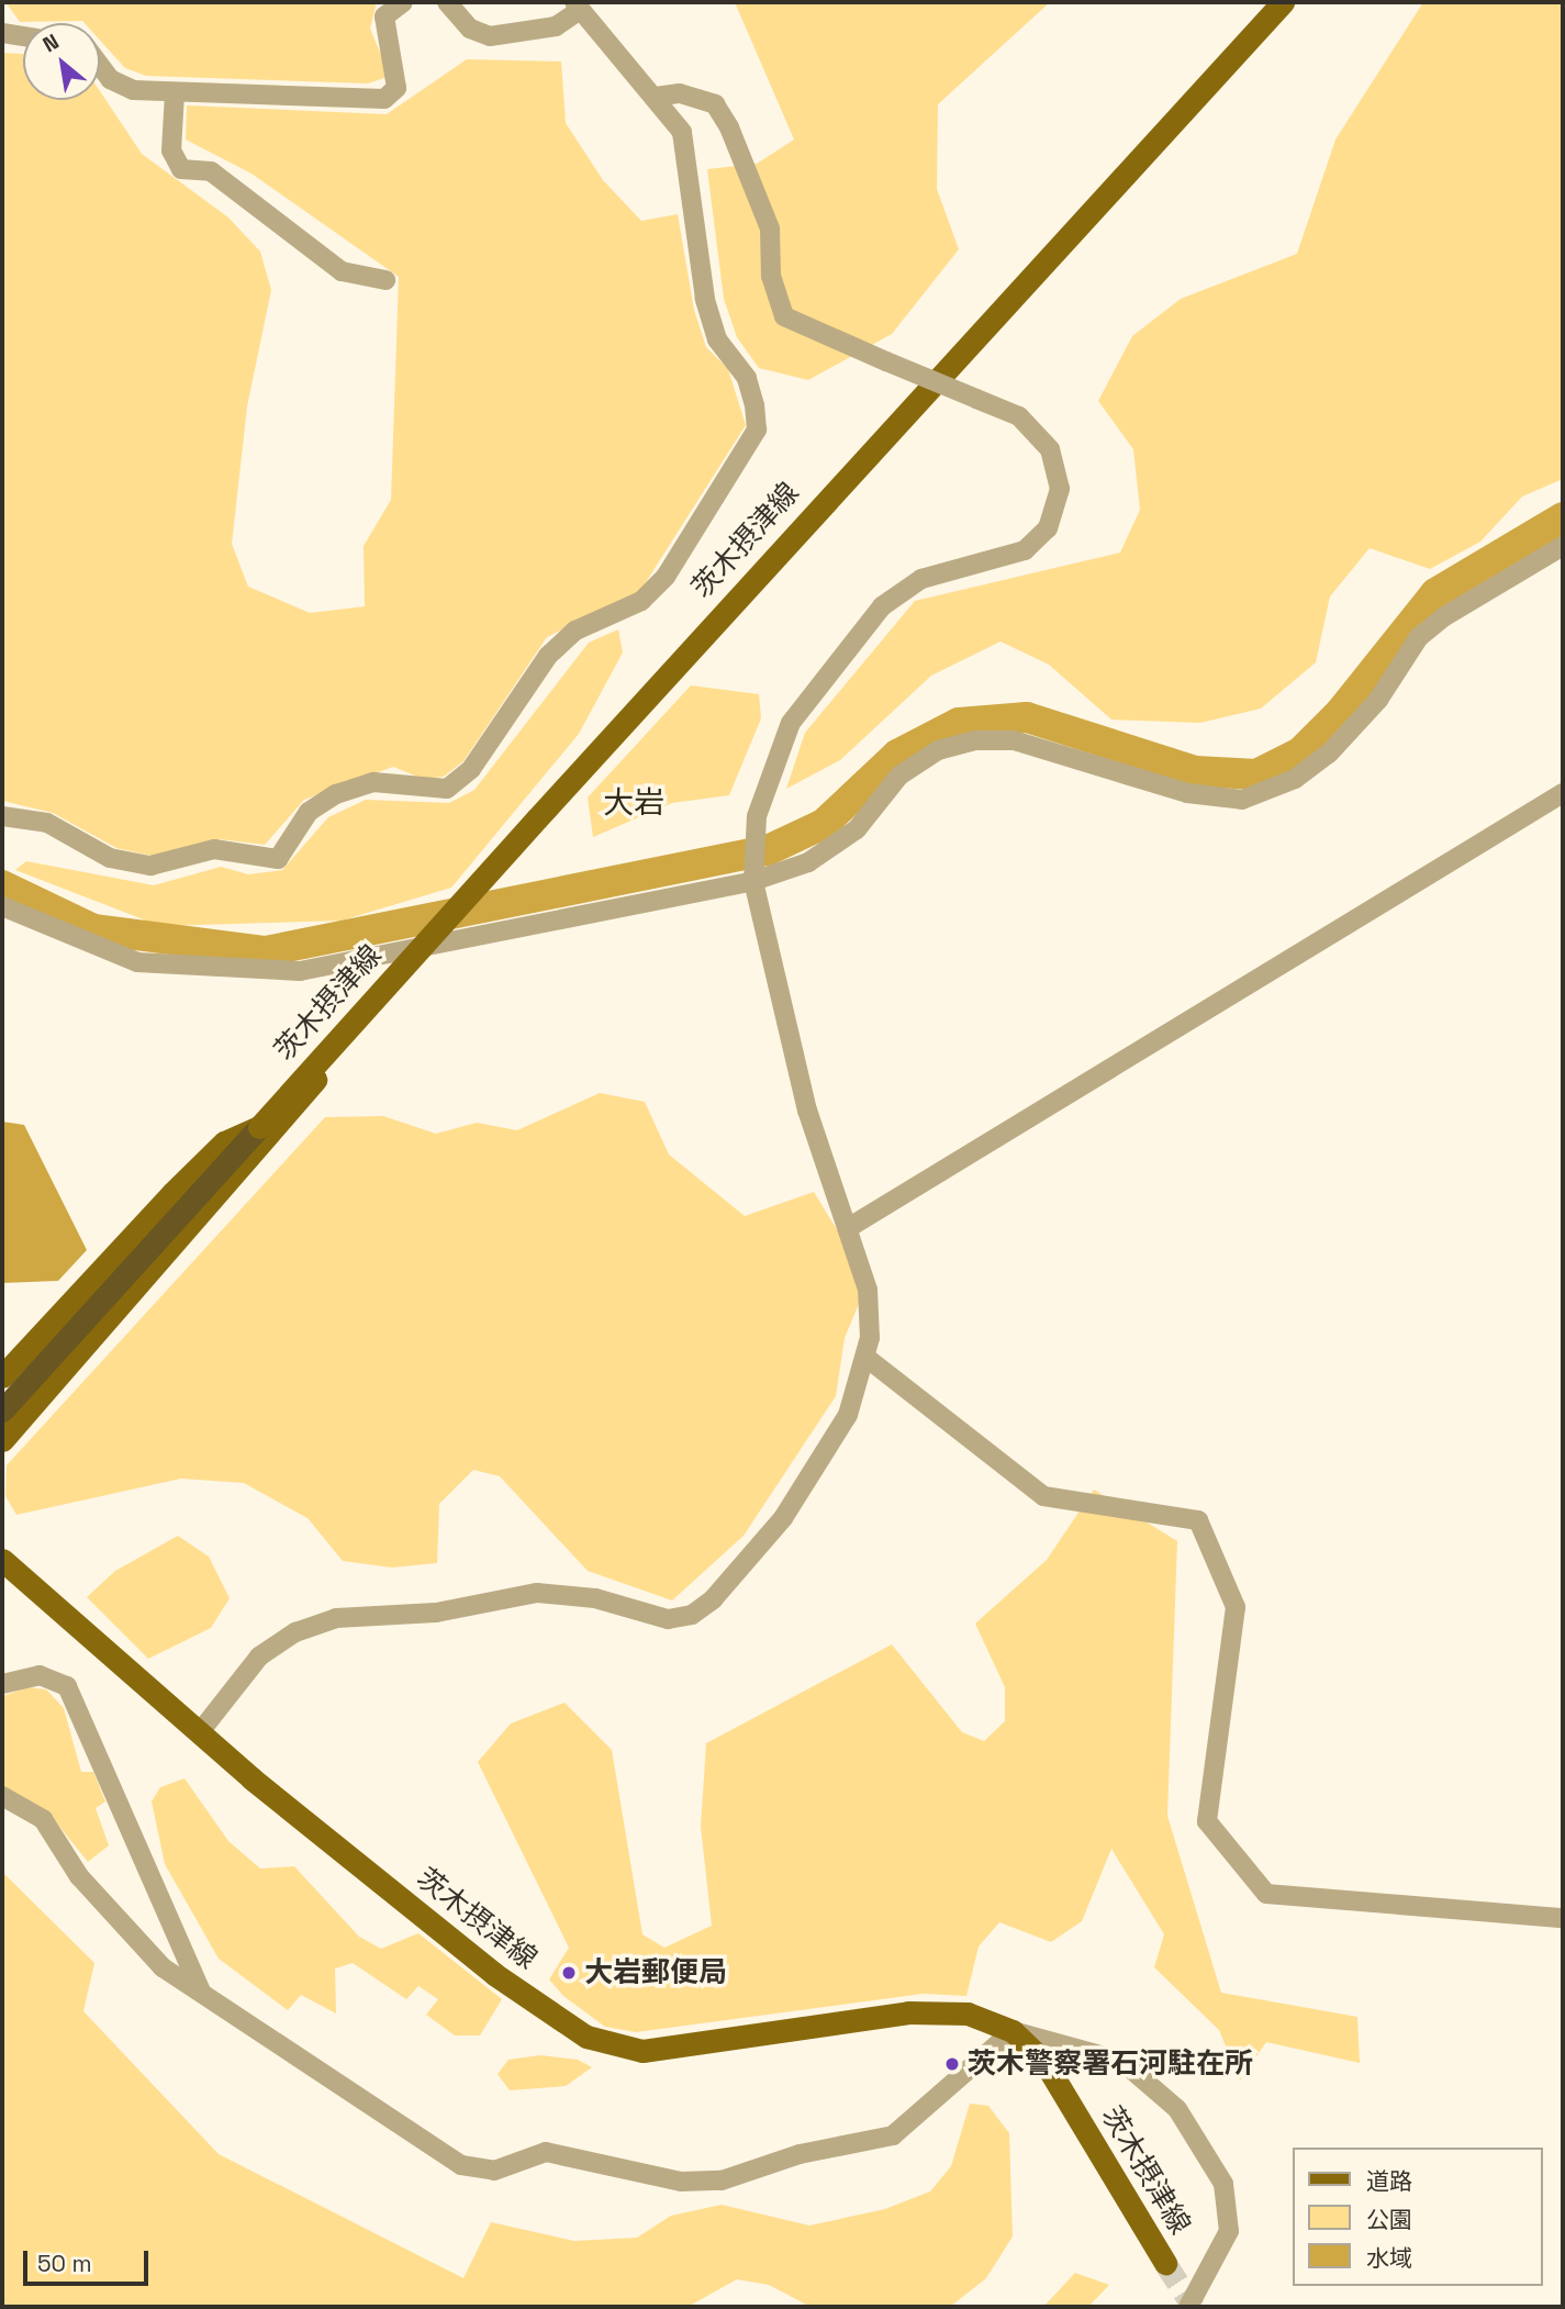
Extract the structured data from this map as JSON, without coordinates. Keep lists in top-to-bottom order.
{
  "streets": {
    "main road": ["茨木摂津線"]
  },
  "districts": ["大岩"],
  "places": ["大岩郵便局", "茨木警察署石河駐在所"],
  "legend": ["道路", "公園", "水域"],
  "scale_bar": "50 m",
  "north": "top left"
}
